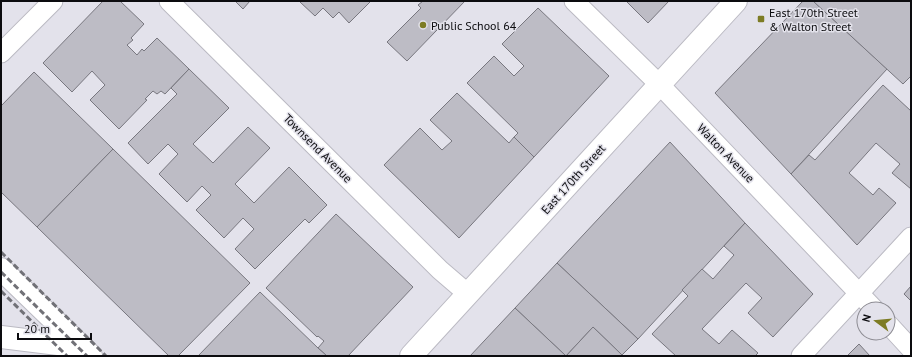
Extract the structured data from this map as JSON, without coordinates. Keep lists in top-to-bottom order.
{
  "streets": {
    "street": ["Townsend Avenue", "Walton Avenue", "East 170th Street"]
  },
  "crossings": [
    ["Townsend Avenue", "East 170th Street"],
    ["Walton Avenue", "East 170th Street"]
  ],
  "places": {
    "transit": ["East 170th Street & Walton Street"],
    "other": ["Public School 64"]
  },
  "scale_bar": "20 m",
  "north": "left"
}
